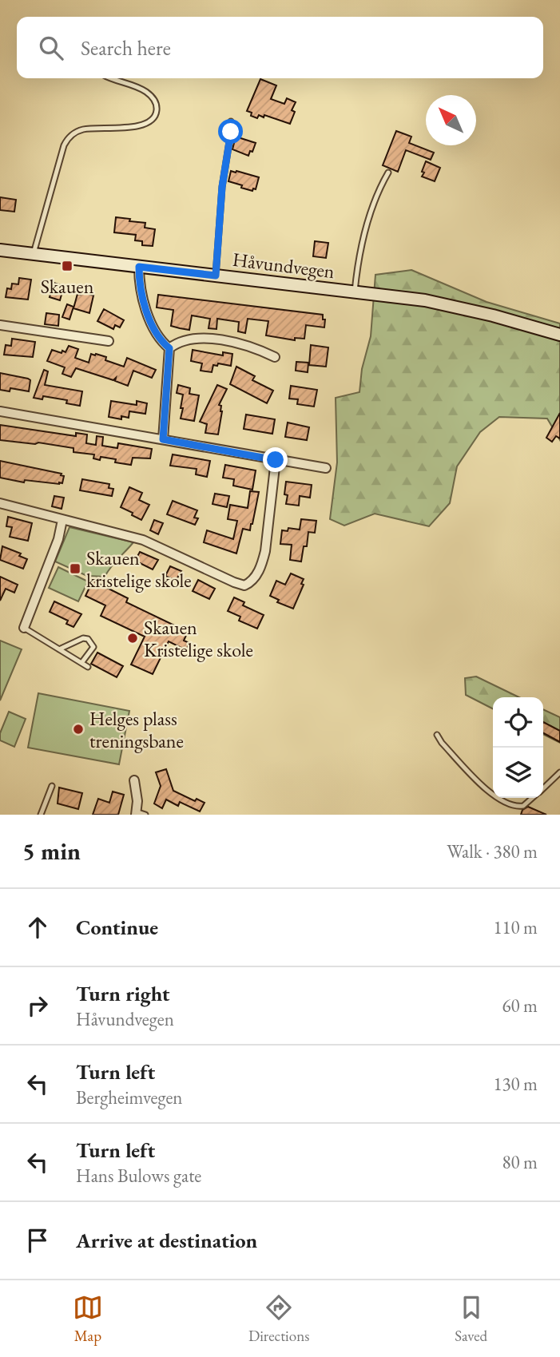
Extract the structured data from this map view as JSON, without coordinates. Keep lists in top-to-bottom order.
{
  "streets": {
    "main road": ["Håvundvegen"]
  },
  "places": {
    "transit": ["Skauen", "Skauen kristelige skole"],
    "other": ["Skauen Kristelige skole", "Helges plass treningsbane"]
  },
  "north": "top left",
  "page": {
    "search": "Search here",
    "heading": ["5 min", "Walk · 380 m"],
    "list": [
      ["Continue", "110 m"],
      ["Turn right", "Håvundvegen", "60 m"],
      ["Turn left", "Bergheimvegen", "130 m"],
      ["Turn left", "Hans Bulows gate", "80 m"],
      "Arrive at destination"
    ],
    "nav": ["Map", "Directions", "Saved"]
  }
}
